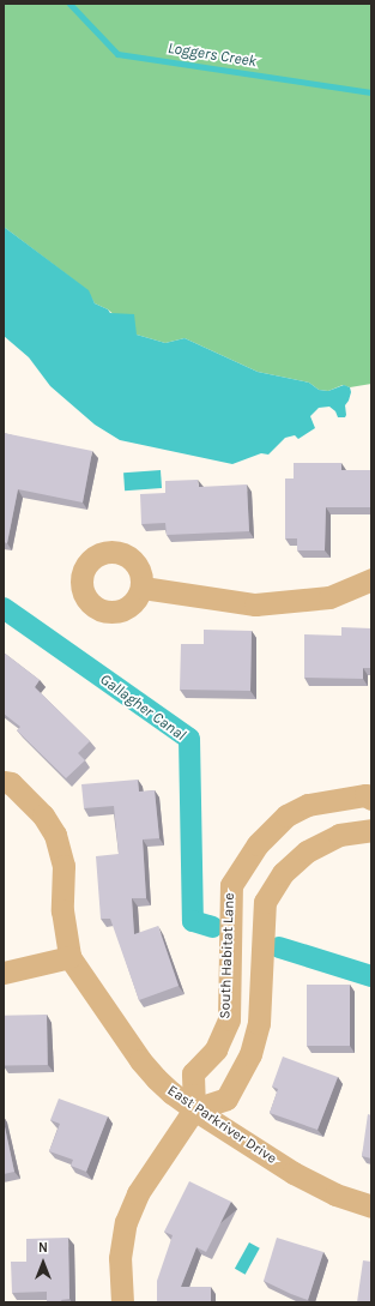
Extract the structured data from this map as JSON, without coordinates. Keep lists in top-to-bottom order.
{
  "streets": {
    "street": ["South Habitat Lane", "East Parkriver Drive"]
  },
  "crossings": [
    ["South Habitat Lane", "East Parkriver Drive"]
  ],
  "water": ["Loggers Creek", "Gallagher Canal"],
  "north": "top"
}
